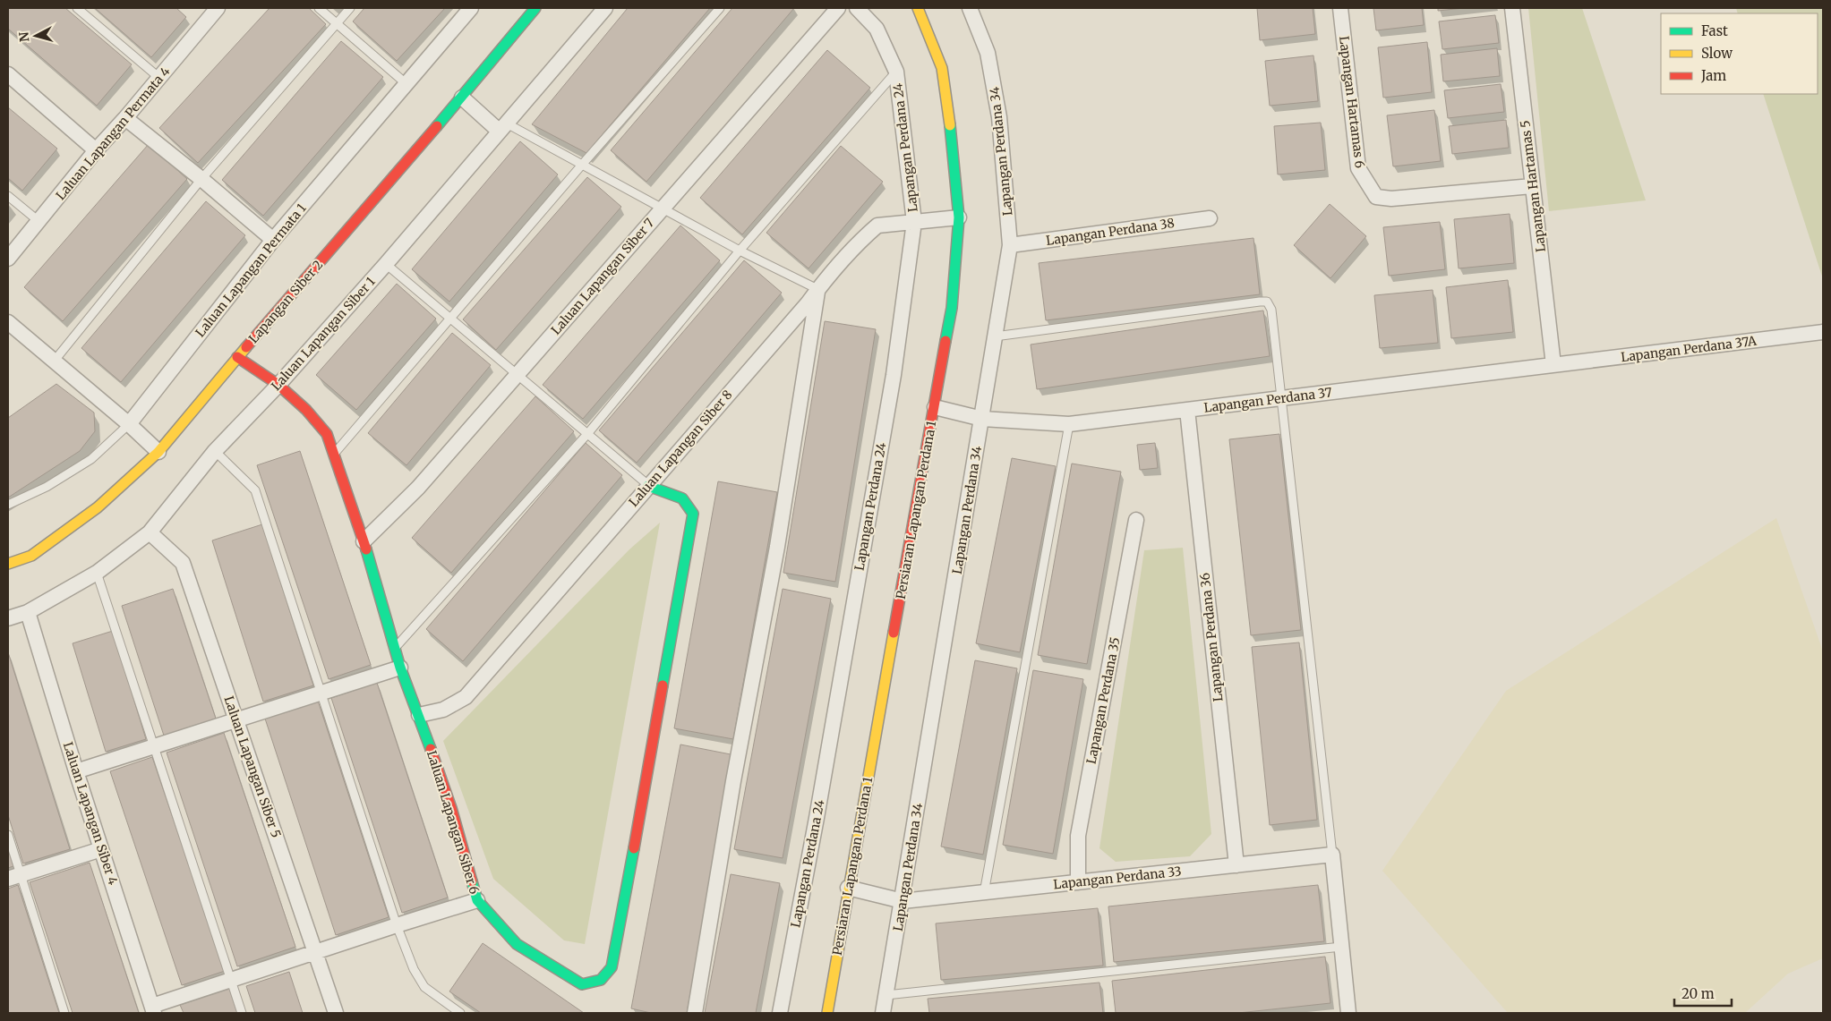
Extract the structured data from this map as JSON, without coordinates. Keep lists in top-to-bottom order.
{
  "streets": {
    "street": [
      "Lapangan Hartamas 6",
      "Laluan Lapangan Permata 4",
      "Lapangan Perdana 24",
      "Lapangan Perdana 34",
      "Lapangan Hartamas 5",
      "Lapangan Perdana 38",
      "Laluan Lapangan Permata 1",
      "Laluan Lapangan Siber 7",
      "Lapangan Siber 2",
      "Laluan Lapangan Siber 1",
      "Lapangan Perdana 37A",
      "Lapangan Perdana 37",
      "Laluan Lapangan Siber 8",
      "Persiaran Lapangan Perdana 1",
      "Lapangan Perdana 36",
      "Lapangan Perdana 35",
      "Laluan Lapangan Siber 5",
      "Laluan Lapangan Siber 4",
      "Laluan Lapangan Siber 6",
      "Lapangan Perdana 33"
    ]
  },
  "crossings": [
    ["Lapangan Hartamas 6", "Lapangan Hartamas 5"],
    ["Lapangan Perdana 24", "Laluan Lapangan Siber 8"],
    ["Lapangan Perdana 34", "Lapangan Perdana 38"],
    ["Lapangan Perdana 34", "Lapangan Perdana 37"],
    ["Lapangan Perdana 34", "Lapangan Perdana 33"],
    ["Lapangan Hartamas 5", "Lapangan Perdana 37A"],
    ["Lapangan Hartamas 5", "Lapangan Perdana 37"],
    ["Laluan Lapangan Siber 7", "Laluan Lapangan Siber 6"],
    ["Lapangan Siber 2", "Laluan Lapangan Siber 6"],
    ["Laluan Lapangan Siber 1", "Laluan Lapangan Siber 5"],
    ["Laluan Lapangan Siber 1", "Laluan Lapangan Siber 4"],
    ["Laluan Lapangan Siber 1", "Laluan Lapangan Siber 6"],
    ["Lapangan Perdana 37A", "Lapangan Perdana 37"],
    ["Lapangan Perdana 37", "Persiaran Lapangan Perdana 1"],
    ["Lapangan Perdana 37", "Lapangan Perdana 36"],
    ["Laluan Lapangan Siber 8", "Persiaran Lapangan Perdana 1"],
    ["Laluan Lapangan Siber 8", "Laluan Lapangan Siber 6"],
    ["Persiaran Lapangan Perdana 1", "Lapangan Perdana 33"],
    ["Lapangan Perdana 36", "Lapangan Perdana 33"],
    ["Lapangan Perdana 35", "Lapangan Perdana 33"]
  ],
  "legend": ["Fast", "Slow", "Jam"],
  "scale_bar": "20 m",
  "north": "left"
}
